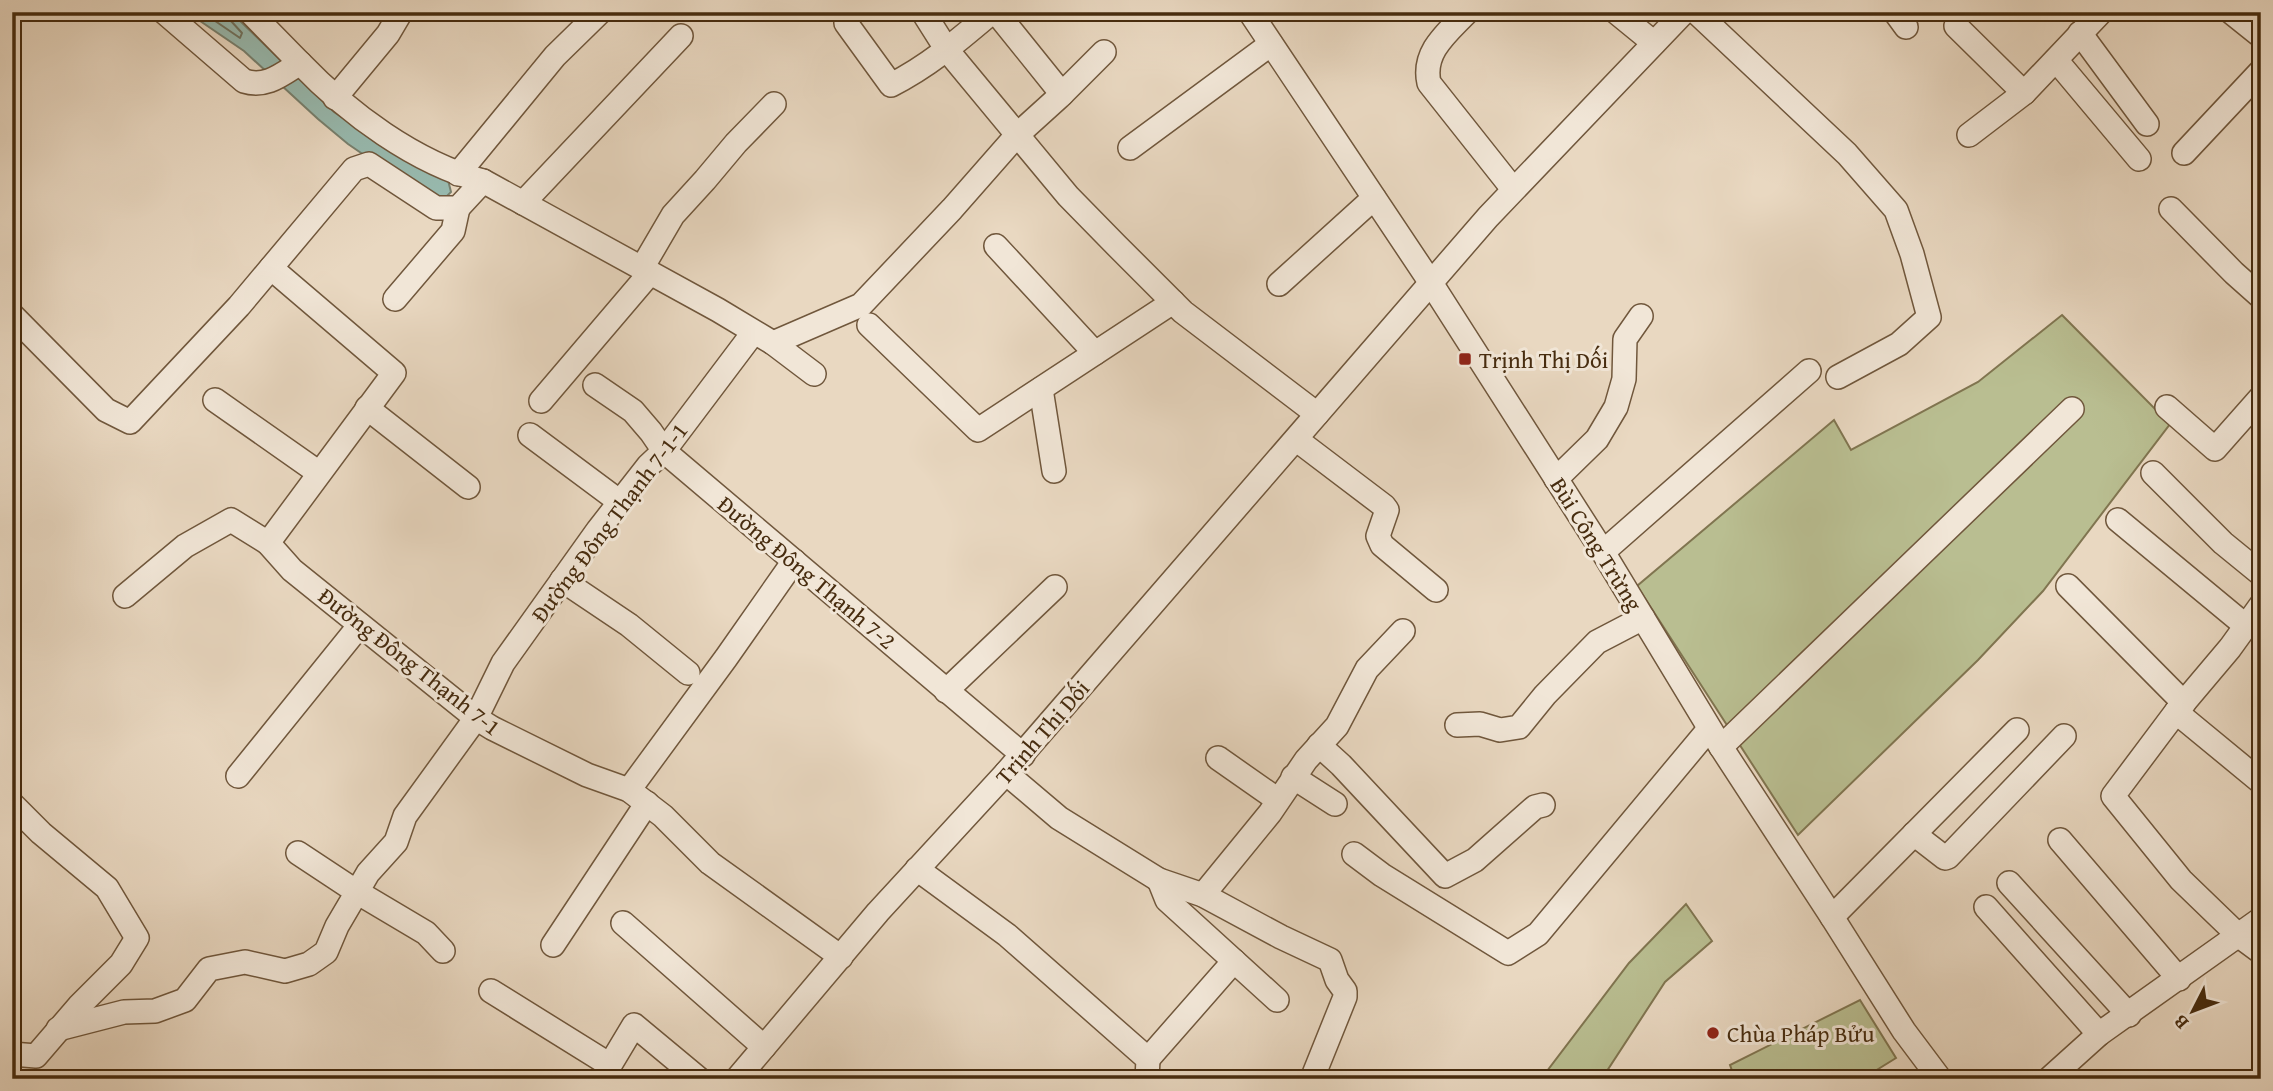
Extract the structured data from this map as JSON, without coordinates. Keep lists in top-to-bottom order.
{
  "streets": {
    "street": [
      "Đường Đông Thạnh 7-1-1",
      "Bùi Công Trừng",
      "Đường Đông Thạnh 7-2",
      "Đường Đông Thạnh 7-1",
      "Trịnh Thị Dối"
    ]
  },
  "crossings": [
    ["Đường Đông Thạnh 7-1-1", "Đường Đông Thạnh 7-2"],
    ["Đường Đông Thạnh 7-1-1", "Đường Đông Thạnh 7-1"],
    ["Bùi Công Trừng", "Trịnh Thị Dối"],
    ["Đường Đông Thạnh 7-2", "Trịnh Thị Dối"],
    ["Đường Đông Thạnh 7-1", "Trịnh Thị Dối"]
  ],
  "places": {
    "transit": ["Trịnh Thị Dối"],
    "other": ["Chùa Pháp Bửu"]
  },
  "north": "bottom left"
}
